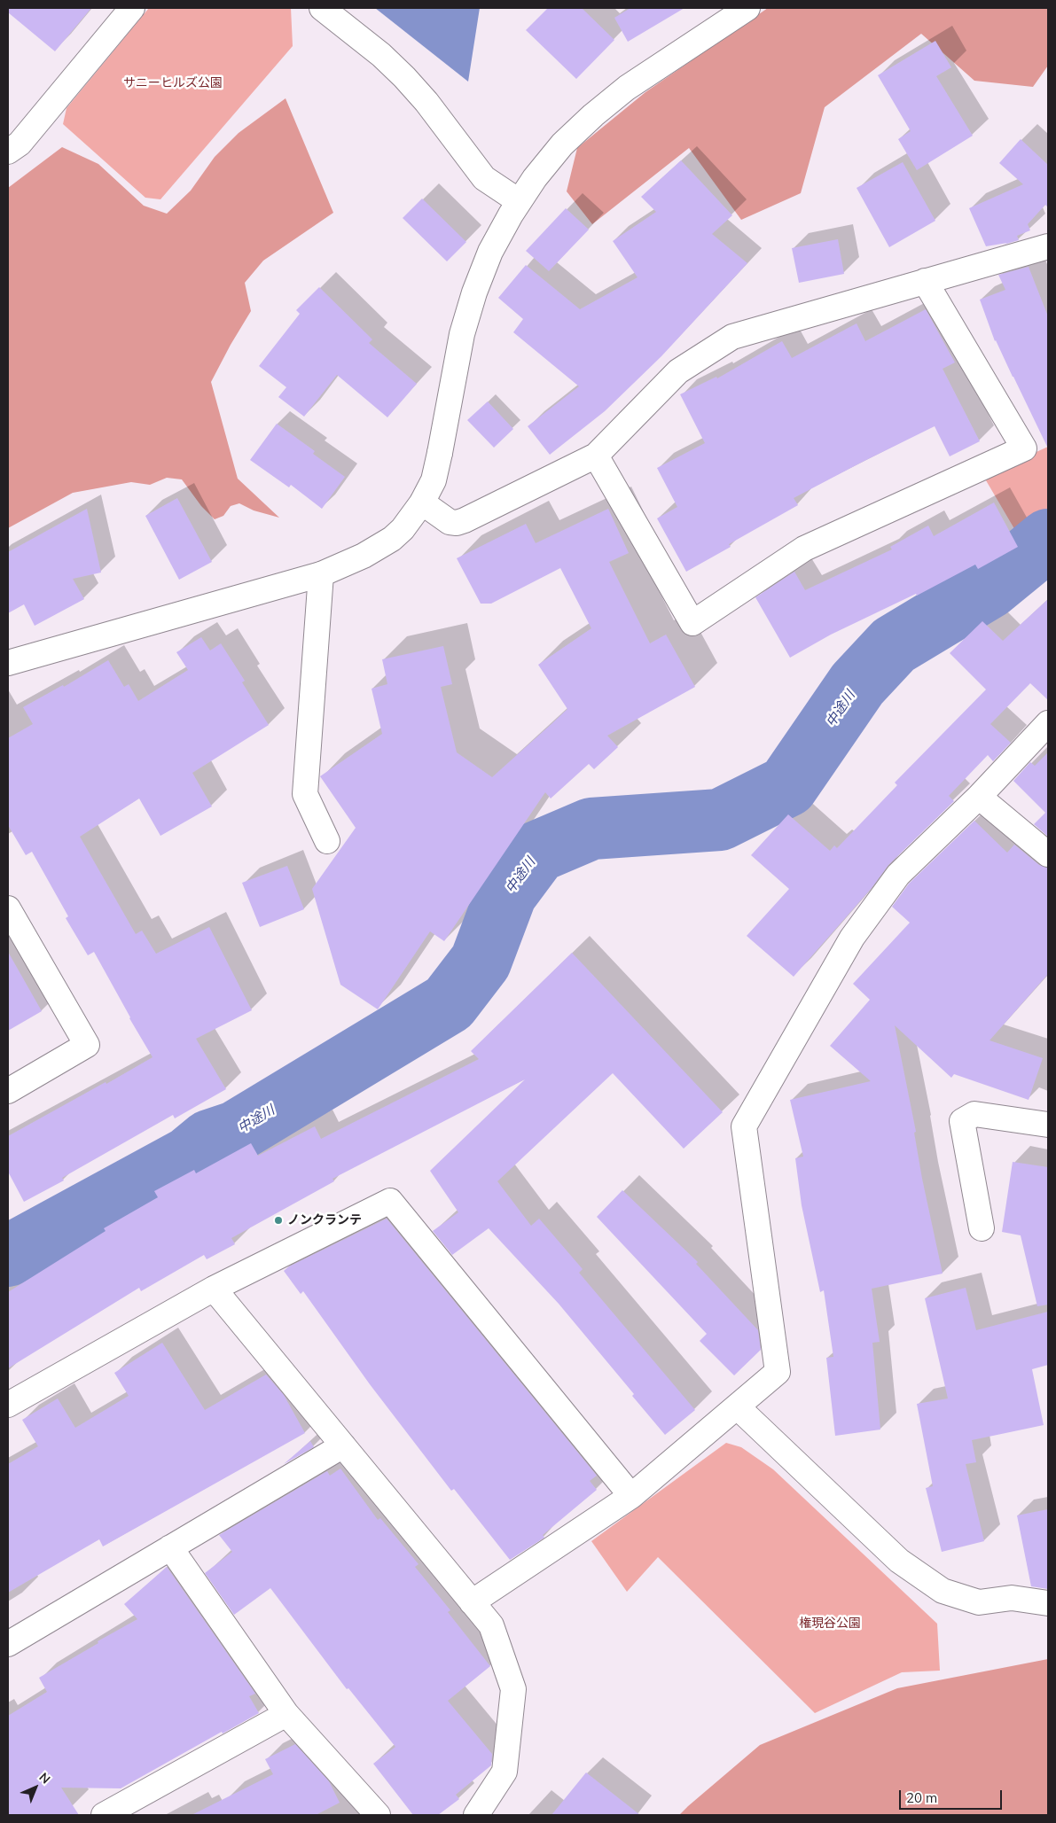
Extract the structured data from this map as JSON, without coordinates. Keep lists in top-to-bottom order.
{
  "water": ["中途川"],
  "parks": ["サニーヒルズ公園", "権現谷公園"],
  "places": ["ノンクランテ"],
  "scale_bar": "20 m",
  "north": "top right"
}
